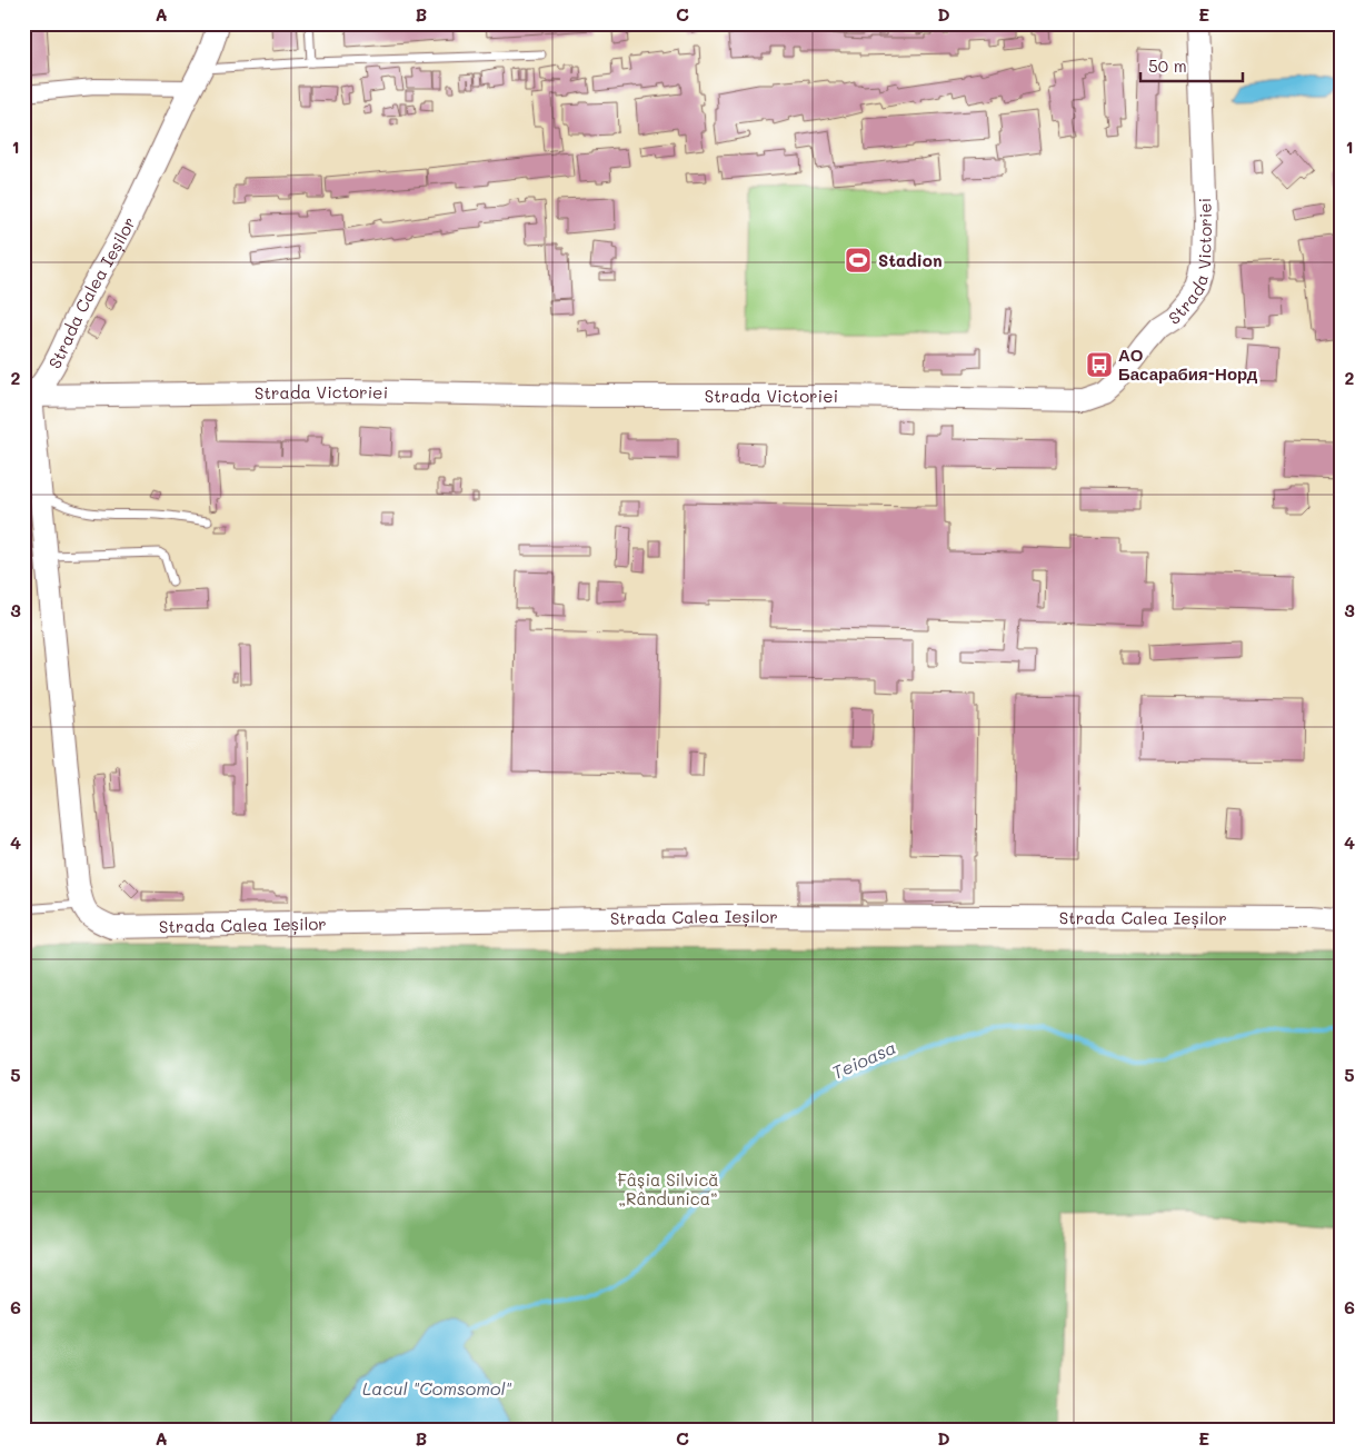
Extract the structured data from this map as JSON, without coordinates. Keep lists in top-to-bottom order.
{
  "streets": {
    "street": ["Strada Victoriei", "Strada Calea Ieșilor"]
  },
  "crossings": [
    ["Strada Victoriei", "Strada Calea Ieșilor"]
  ],
  "water": ["Teioasa", "Lacul \"Comsomol\""],
  "parks": ["Fâşia Silvică „Rândunica“"],
  "places": {
    "sports": ["Stadion"],
    "bus stop": ["АО Басарабия-Норд"]
  },
  "scale_bar": "50 m",
  "grid": {
    "columns": [
      "A",
      "B",
      "C",
      "D",
      "E"
    ],
    "rows": [
      "1",
      "2",
      "3",
      "4",
      "5",
      "6"
    ]
  }
}
